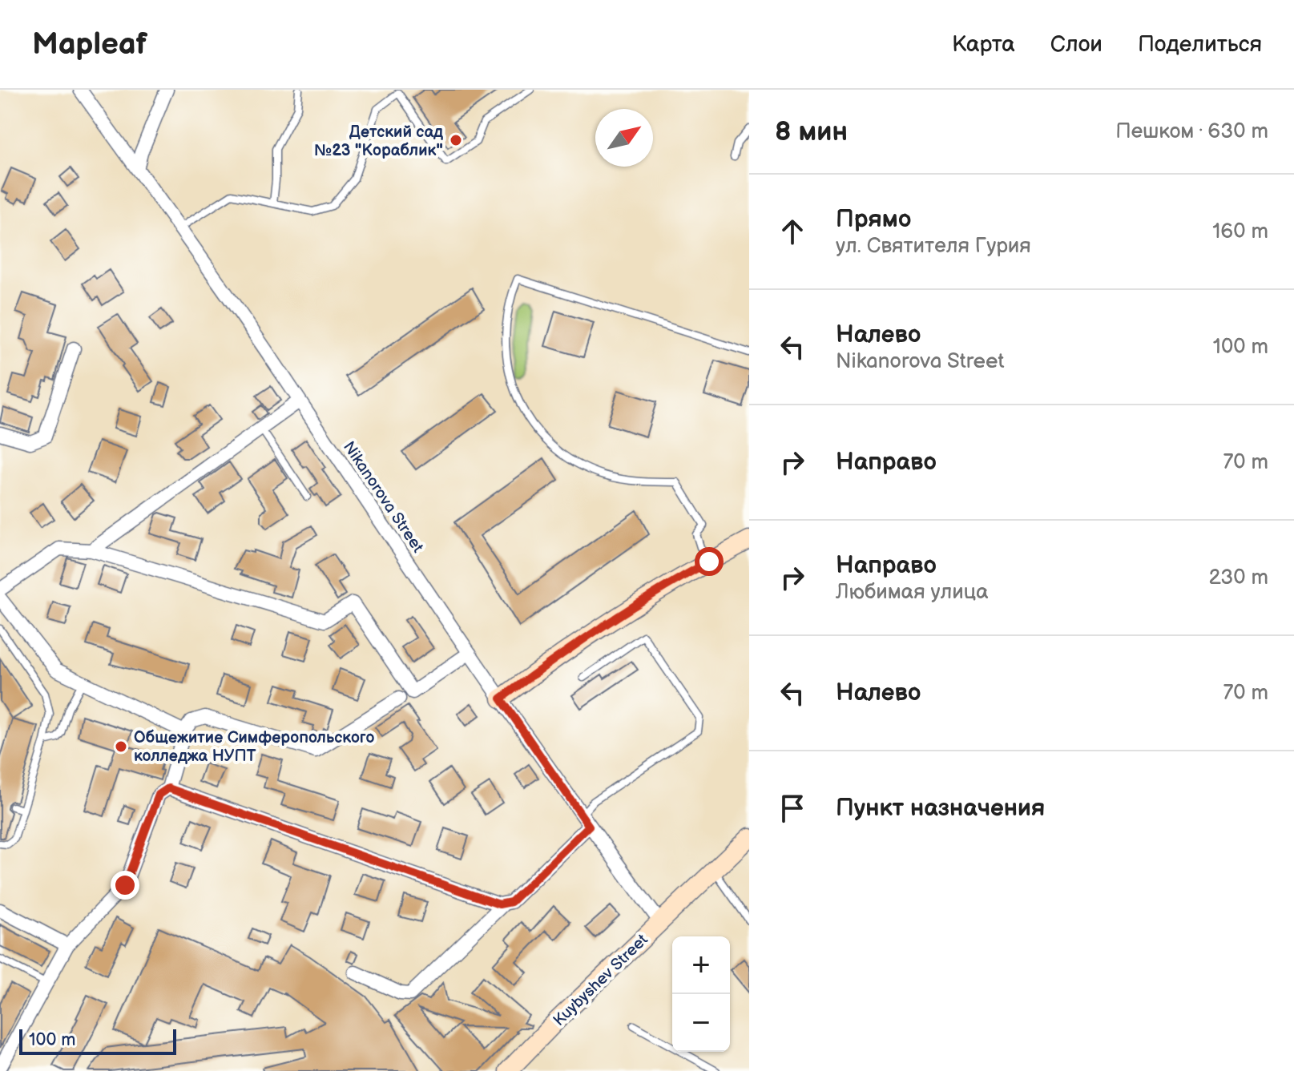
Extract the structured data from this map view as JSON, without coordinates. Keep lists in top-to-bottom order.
{
  "streets": {
    "main road": ["Kuybyshev Street"],
    "street": ["Nikanorova Street"]
  },
  "crossings": [
    ["Nikanorova Street", "Kuybyshev Street"]
  ],
  "places": ["Детский сад №23 \"Кораблик\"", "Общежитие Симферопольского колледжа НУПТ"],
  "scale_bar": "100 m",
  "north": "top right",
  "page": {
    "header": "Mapleaf",
    "nav": ["Карта", "Слои", "Поделиться"],
    "heading": ["8 мин", "Пешком · 630 m"],
    "list": [
      ["Прямо", "ул. Святителя Гурия", "160 m"],
      ["Налево", "Nikanorova Street", "100 m"],
      ["Направо", "70 m"],
      ["Направо", "Любимая улица", "230 m"],
      ["Налево", "70 m"],
      "Пункт назначения"
    ],
    "map_buttons": ["+", "−"],
    "scale": "100 m"
  }
}
